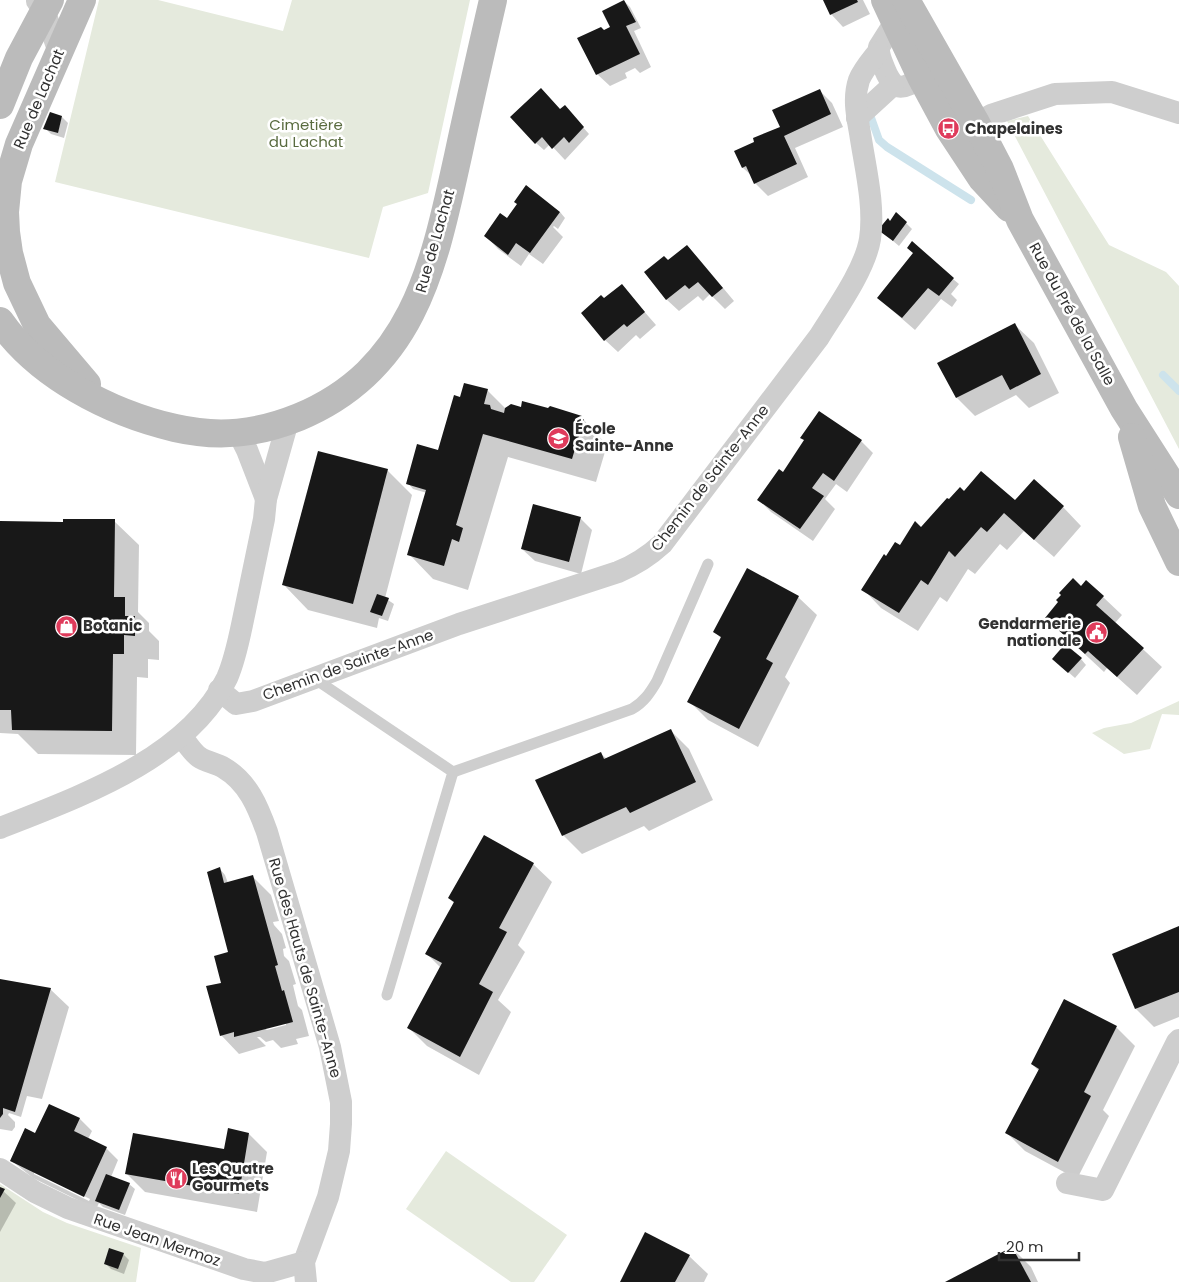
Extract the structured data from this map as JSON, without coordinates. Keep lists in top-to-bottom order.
{
  "streets": {
    "main road": ["Rue de Lachat", "Rue du Pré de la Salle"],
    "street": ["Chemin de Sainte-Anne", "Rue des Hauts de Sainte-Anne", "Rue Jean Mermoz"]
  },
  "crossings": [
    ["Rue des Hauts de Sainte-Anne", "Rue Jean Mermoz"]
  ],
  "parks": ["Cimetière du Lachat"],
  "places": {
    "bus stop": ["Chapelaines"],
    "school or university": ["École Sainte-Anne"],
    "shop": ["Botanic"],
    "public building": ["Gendarmerie nationale"],
    "restaurant": ["Les Quatre Gourmets"]
  },
  "scale_bar": "20 m"
}
